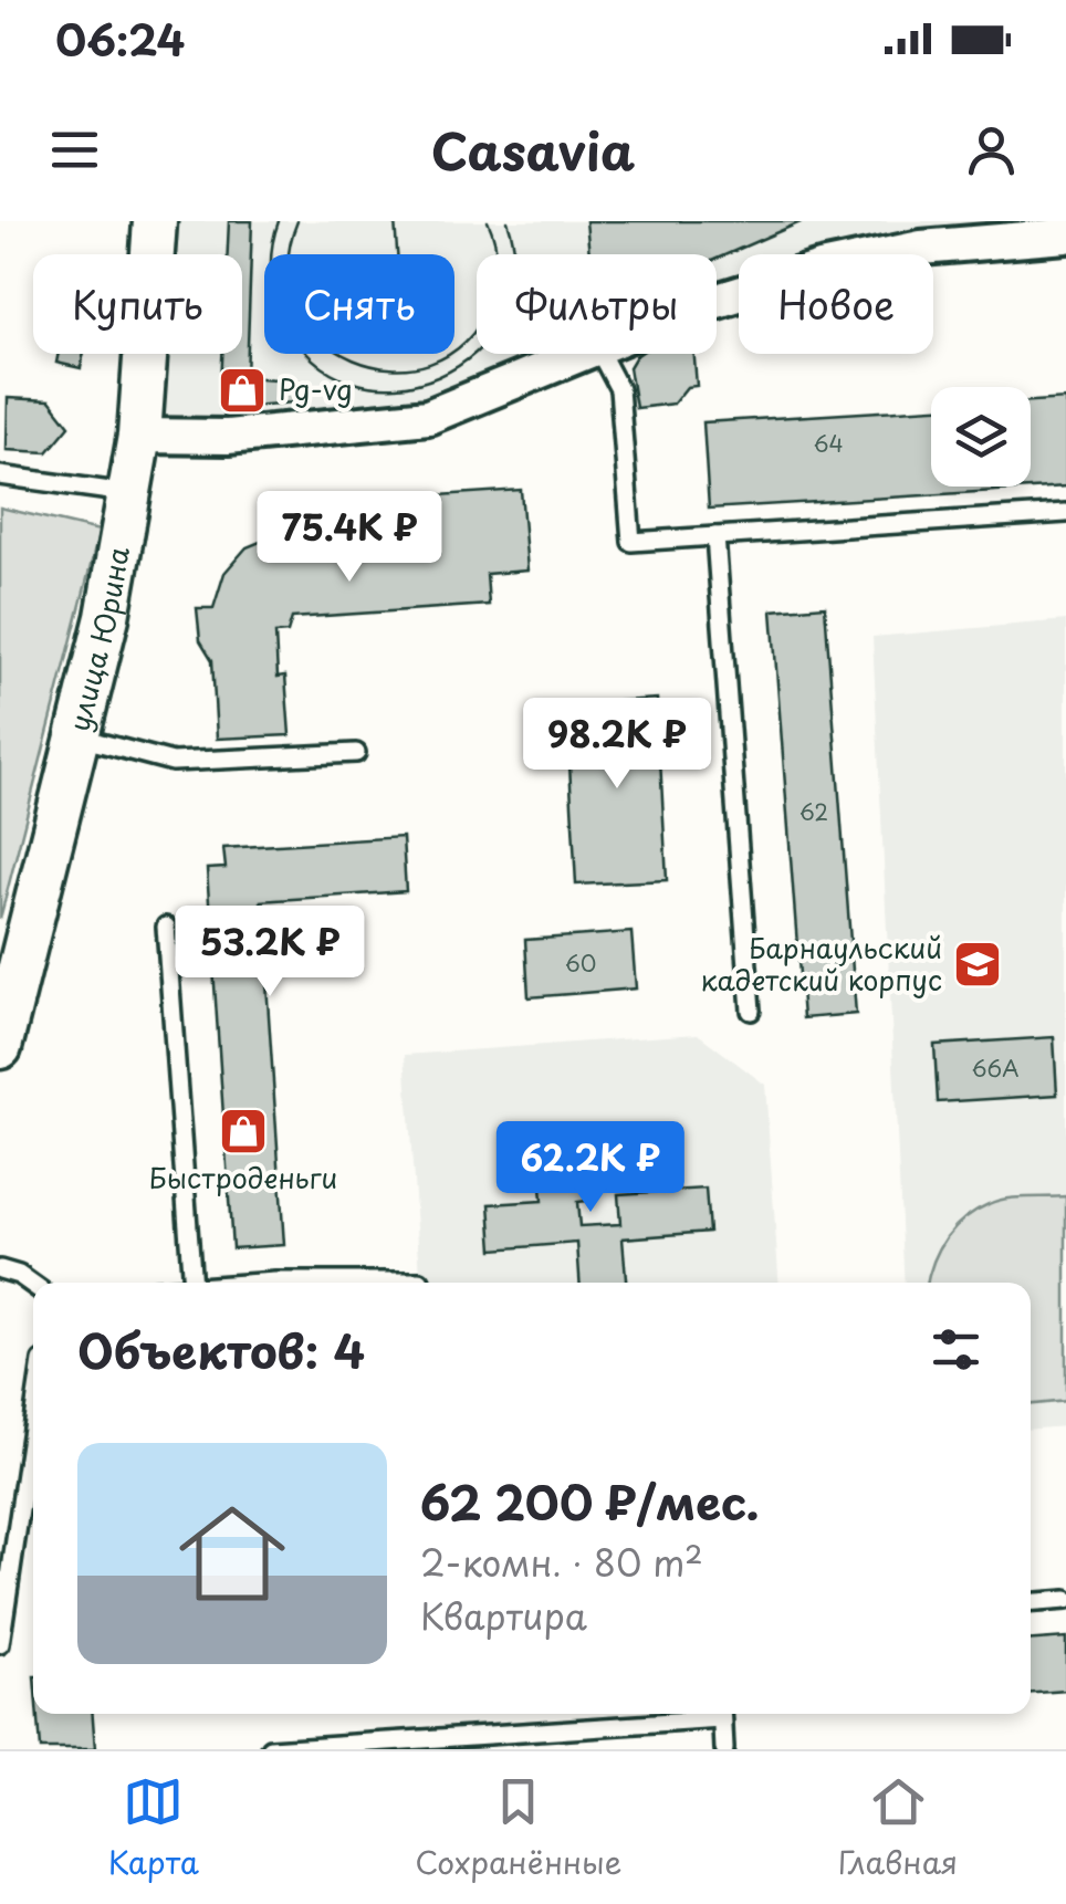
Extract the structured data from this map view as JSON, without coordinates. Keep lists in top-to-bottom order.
{
  "streets": {
    "street": ["улица Юрина"]
  },
  "places": {
    "shop": ["Pg-vg", "Быстроденьги"],
    "school or university": ["Барнаульский кадетский корпус"]
  },
  "house_numbers": [
    "64",
    "62",
    "60",
    "66А"
  ],
  "page": {
    "status": "06:24",
    "header": "Casavia",
    "chip": [
      "Купить",
      "Снять",
      "Фильтры",
      "Новое"
    ],
    "price": [
      "75.4K ₽",
      "98.2K ₽",
      "53.2K ₽",
      "62.2K ₽"
    ],
    "heading": "Объектов: 4",
    "list": [
      {
        "name": "62 200 ₽/мес.",
        "note": "2-комн. · 80 m² · Квартира"
      }
    ],
    "tabs": ["Карта", "Сохранённые", "Главная"]
  }
}
